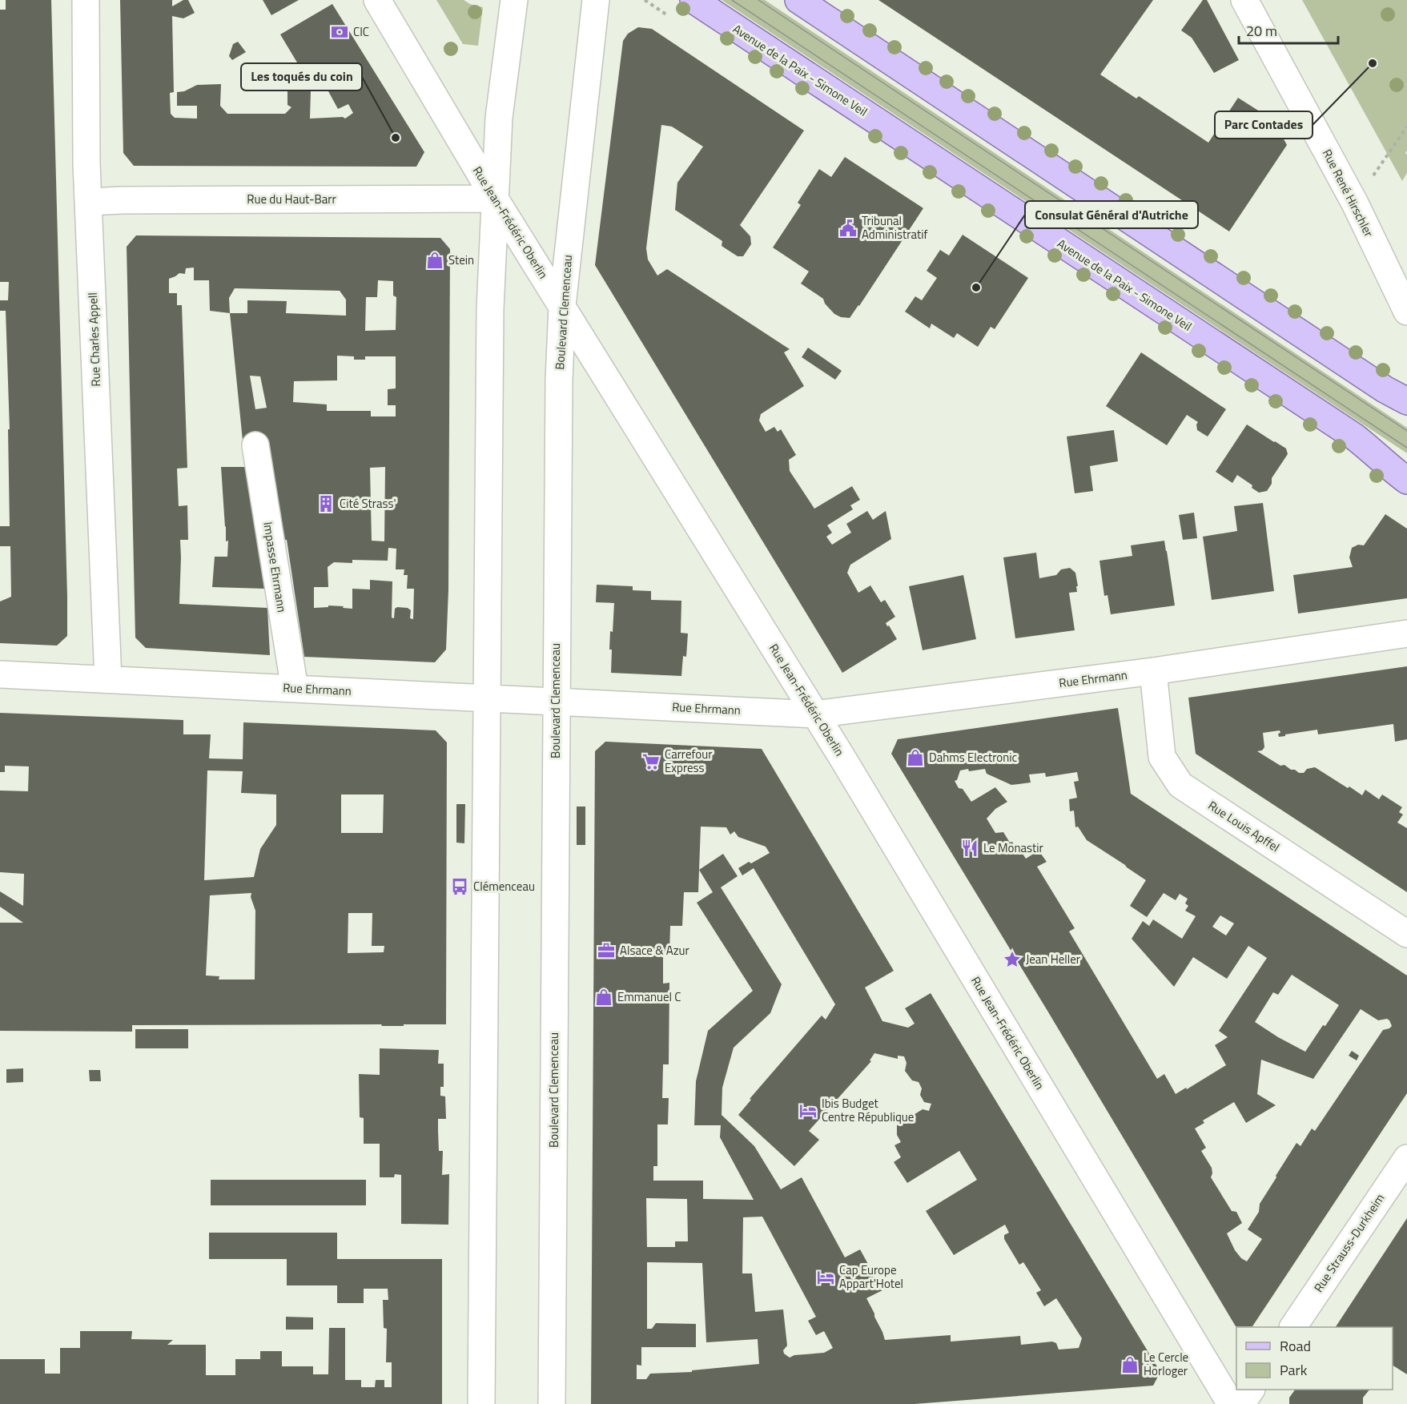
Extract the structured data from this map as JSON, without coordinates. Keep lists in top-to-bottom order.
{
  "streets": {
    "main road": ["Avenue de la Paix - Simone Veil"],
    "street": [
      "Rue René Hirschler",
      "Rue du Haut-Barr",
      "Rue Jean-Frédéric Oberlin",
      "Boulevard Clemenceau",
      "Rue Charles Appell",
      "Impasse Ehrmann",
      "Rue Ehrmann",
      "Rue Louis Apffel",
      "Rue Strauss-Durkheim"
    ]
  },
  "crossings": [
    ["Rue du Haut-Barr", "Rue Jean-Frédéric Oberlin"],
    ["Rue du Haut-Barr", "Rue Charles Appell"],
    ["Rue Jean-Frédéric Oberlin", "Boulevard Clemenceau"],
    ["Rue Jean-Frédéric Oberlin", "Rue Ehrmann"],
    ["Boulevard Clemenceau", "Rue Ehrmann"],
    ["Rue Charles Appell", "Rue Ehrmann"],
    ["Impasse Ehrmann", "Rue Ehrmann"],
    ["Rue Ehrmann", "Rue Louis Apffel"]
  ],
  "places": {
    "bank": ["CIC"],
    "other": ["Parc Contades", "Les toqués du coin", "Consulat Général d'Autriche"],
    "public building": ["Tribunal Administratif"],
    "shop": [
      "Stein",
      "Dahms Electronic",
      "Emmanuel C",
      "Le Cercle Horloger"
    ],
    "building": ["Cité Strass'"],
    "supermarket": ["Carrefour Express"],
    "restaurant": ["Le Monastir"],
    "bus stop": ["Clémenceau"],
    "office": ["Alsace & Azur"],
    "place": ["Jean Heller"],
    "hotel": ["Ibis Budget Centre République", "Cap Europe Appart'Hotel"]
  },
  "legend": ["Road", "Park"],
  "scale_bar": "20 m"
}
